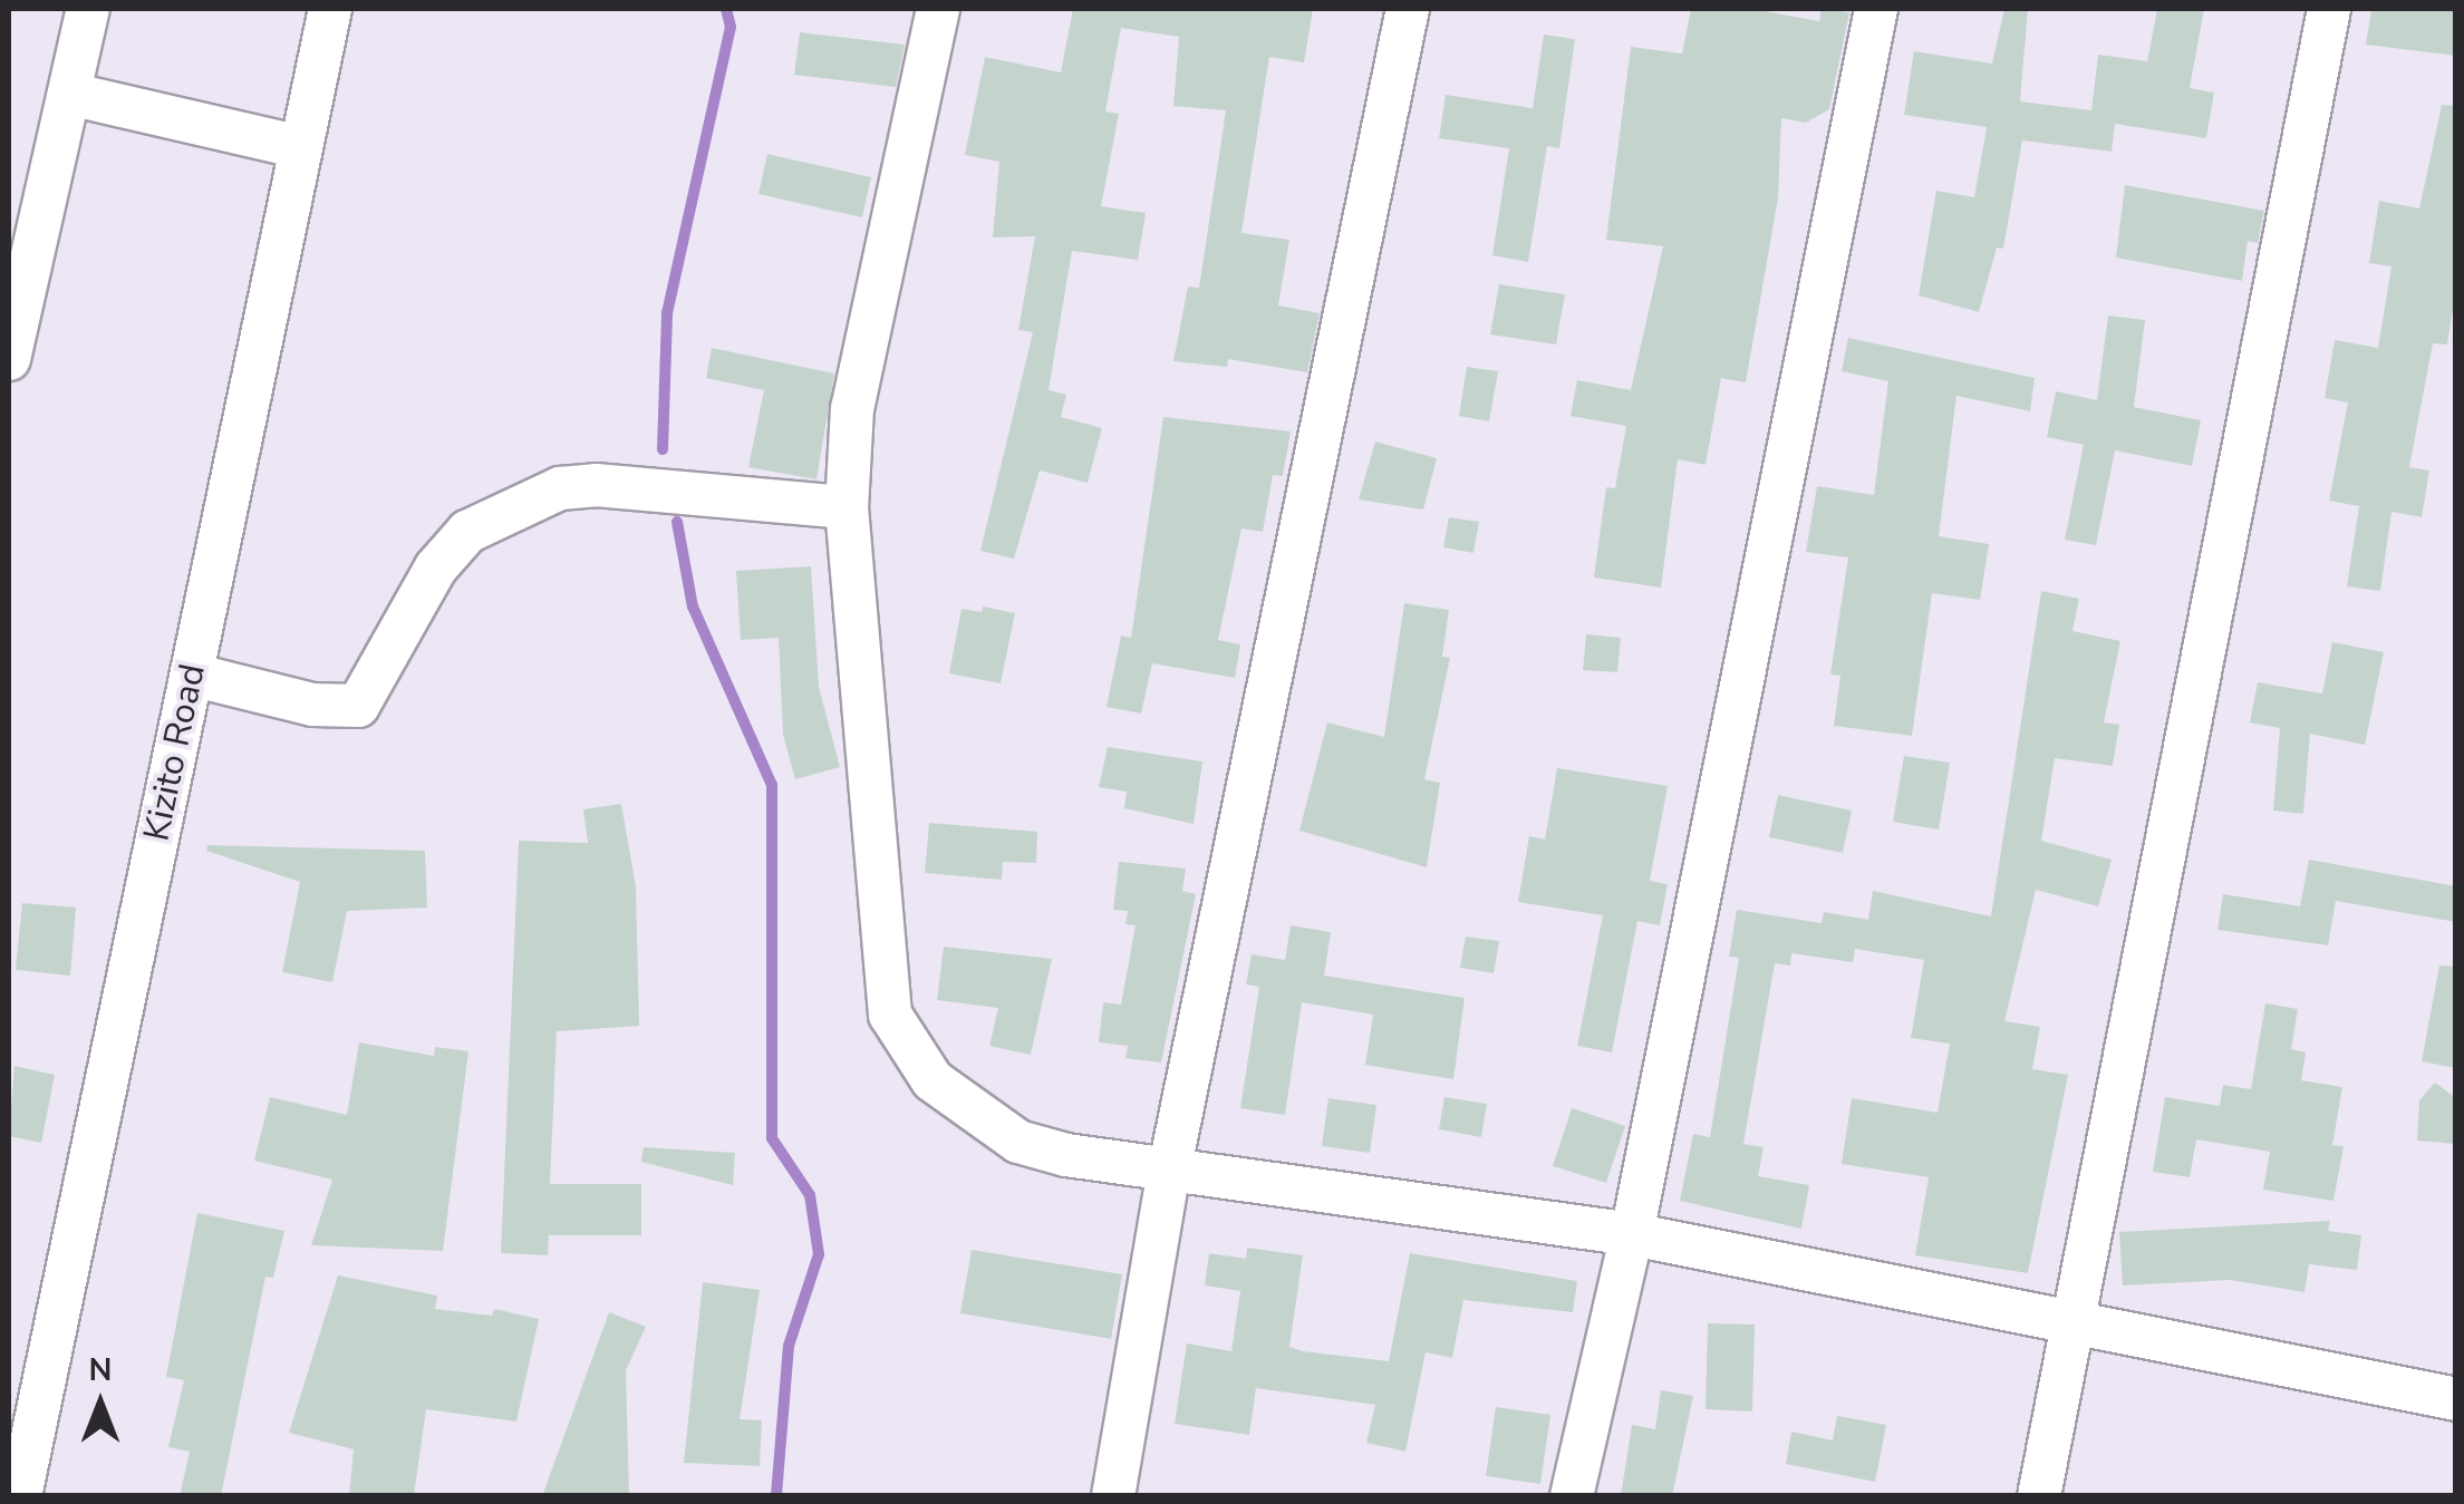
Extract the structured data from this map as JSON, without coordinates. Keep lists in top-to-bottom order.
{
  "streets": {
    "street": ["Kizito Road"]
  },
  "north": "top"
}
